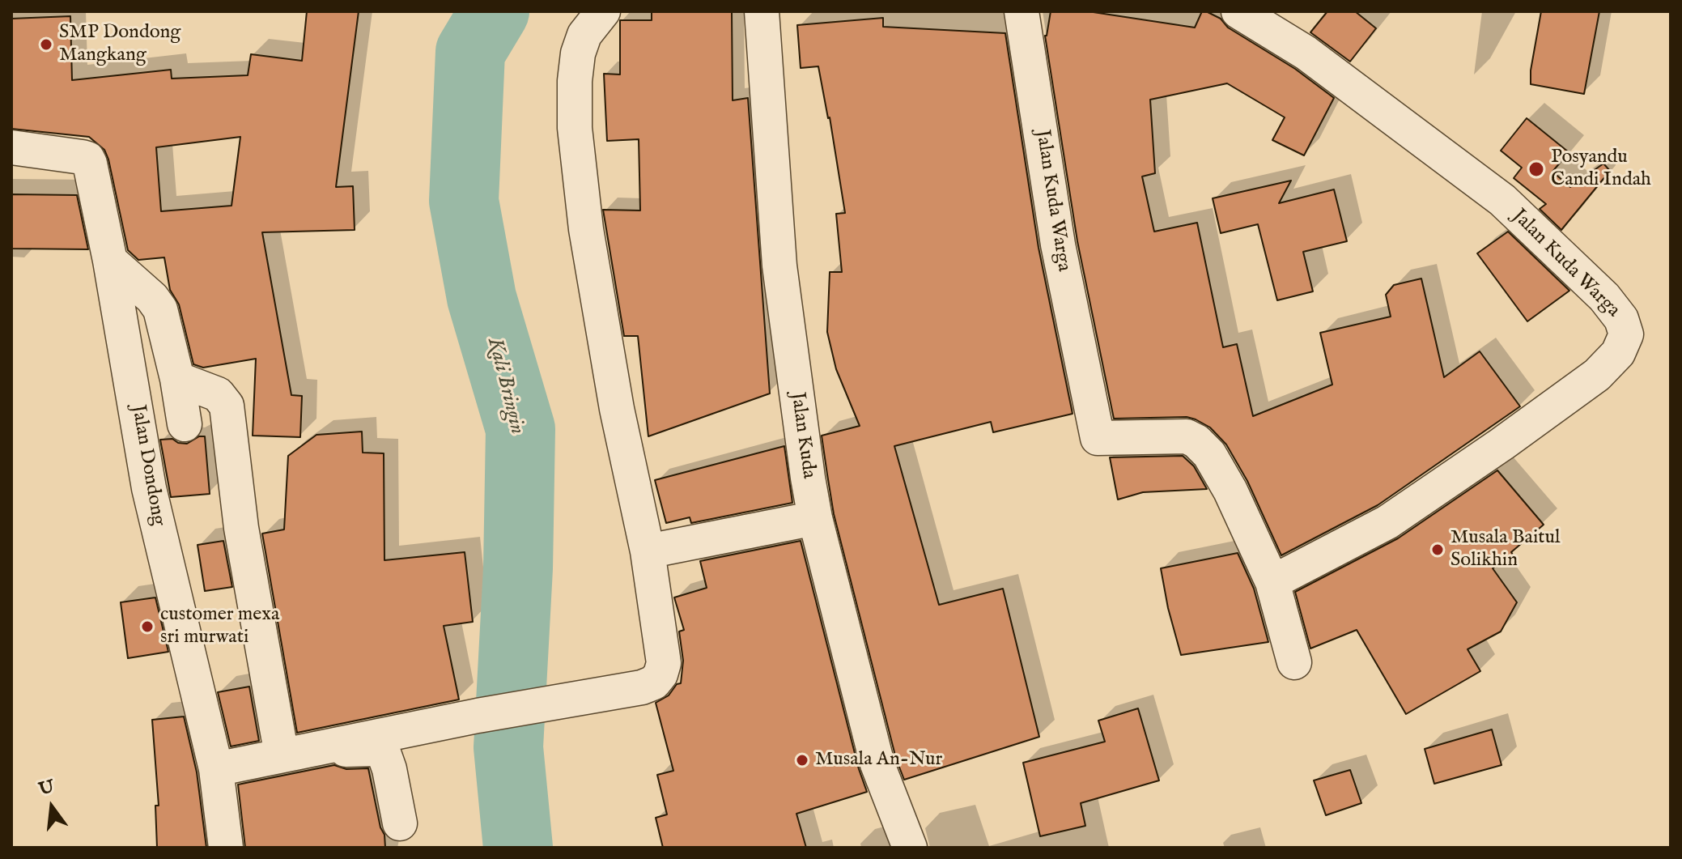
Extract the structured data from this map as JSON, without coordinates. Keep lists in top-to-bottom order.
{
  "streets": {
    "street": ["Jalan Kuda Warga", "Jalan Kuda", "Jalan Dondong"]
  },
  "water": ["Kali Bringin"],
  "places": [
    "SMP Dondong Mangkang",
    "Posyandu Candi Indah",
    "Musala Baitul Solikhin",
    "customer mexa sri murwati",
    "Musala An-Nur"
  ],
  "north": "top"
}
